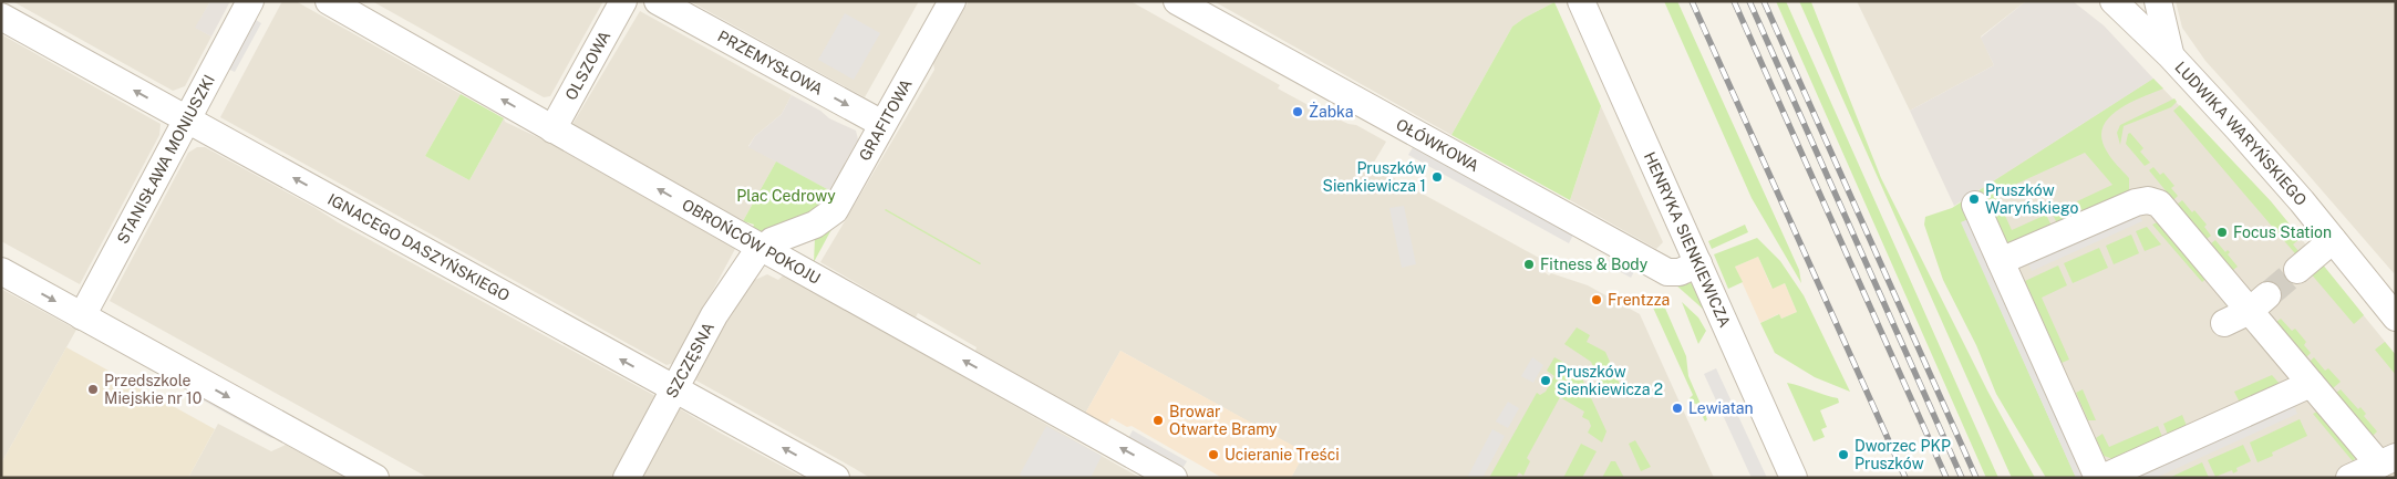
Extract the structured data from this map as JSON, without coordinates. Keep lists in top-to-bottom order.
{
  "streets": {
    "street": [
      "PRZEMYSŁOWA",
      "OLSZOWA",
      "GRAFITOWA",
      "LUDWIKA WARYŃSKIEGO",
      "OŁÓWKOWA",
      "STANISŁAWA MONIUSZKI",
      "HENRYKA SIENKIEWICZA",
      "OBROŃCÓW POKOJU",
      "IGNACEGO DASZYŃSKIEGO",
      "SZCZĘSNA"
    ]
  },
  "crossings": [
    ["PRZEMYSŁOWA", "GRAFITOWA"],
    ["OLSZOWA", "OBROŃCÓW POKOJU"],
    ["GRAFITOWA", "OBROŃCÓW POKOJU"],
    ["GRAFITOWA", "SZCZĘSNA"],
    ["OŁÓWKOWA", "HENRYKA SIENKIEWICZA"],
    ["STANISŁAWA MONIUSZKI", "IGNACEGO DASZYŃSKIEGO"],
    ["OBROŃCÓW POKOJU", "SZCZĘSNA"],
    ["IGNACEGO DASZYŃSKIEGO", "SZCZĘSNA"]
  ],
  "one_way": ["PRZEMYSŁOWA", "OBROŃCÓW POKOJU"],
  "parks": ["Plac Cedrowy"],
  "places": [
    "Żabka",
    "Pruszków Sienkiewicza 1",
    "Pruszków Waryńskiego",
    "Focus Station",
    "Fitness & Body",
    "Frentzza",
    "Pruszków Sienkiewicza 2",
    "Przedszkole Miejskie nr 10",
    "Lewiatan",
    "Browar Otwarte Bramy",
    "Ucieranie Treści",
    "Dworzec PKP Pruszków"
  ]
}
